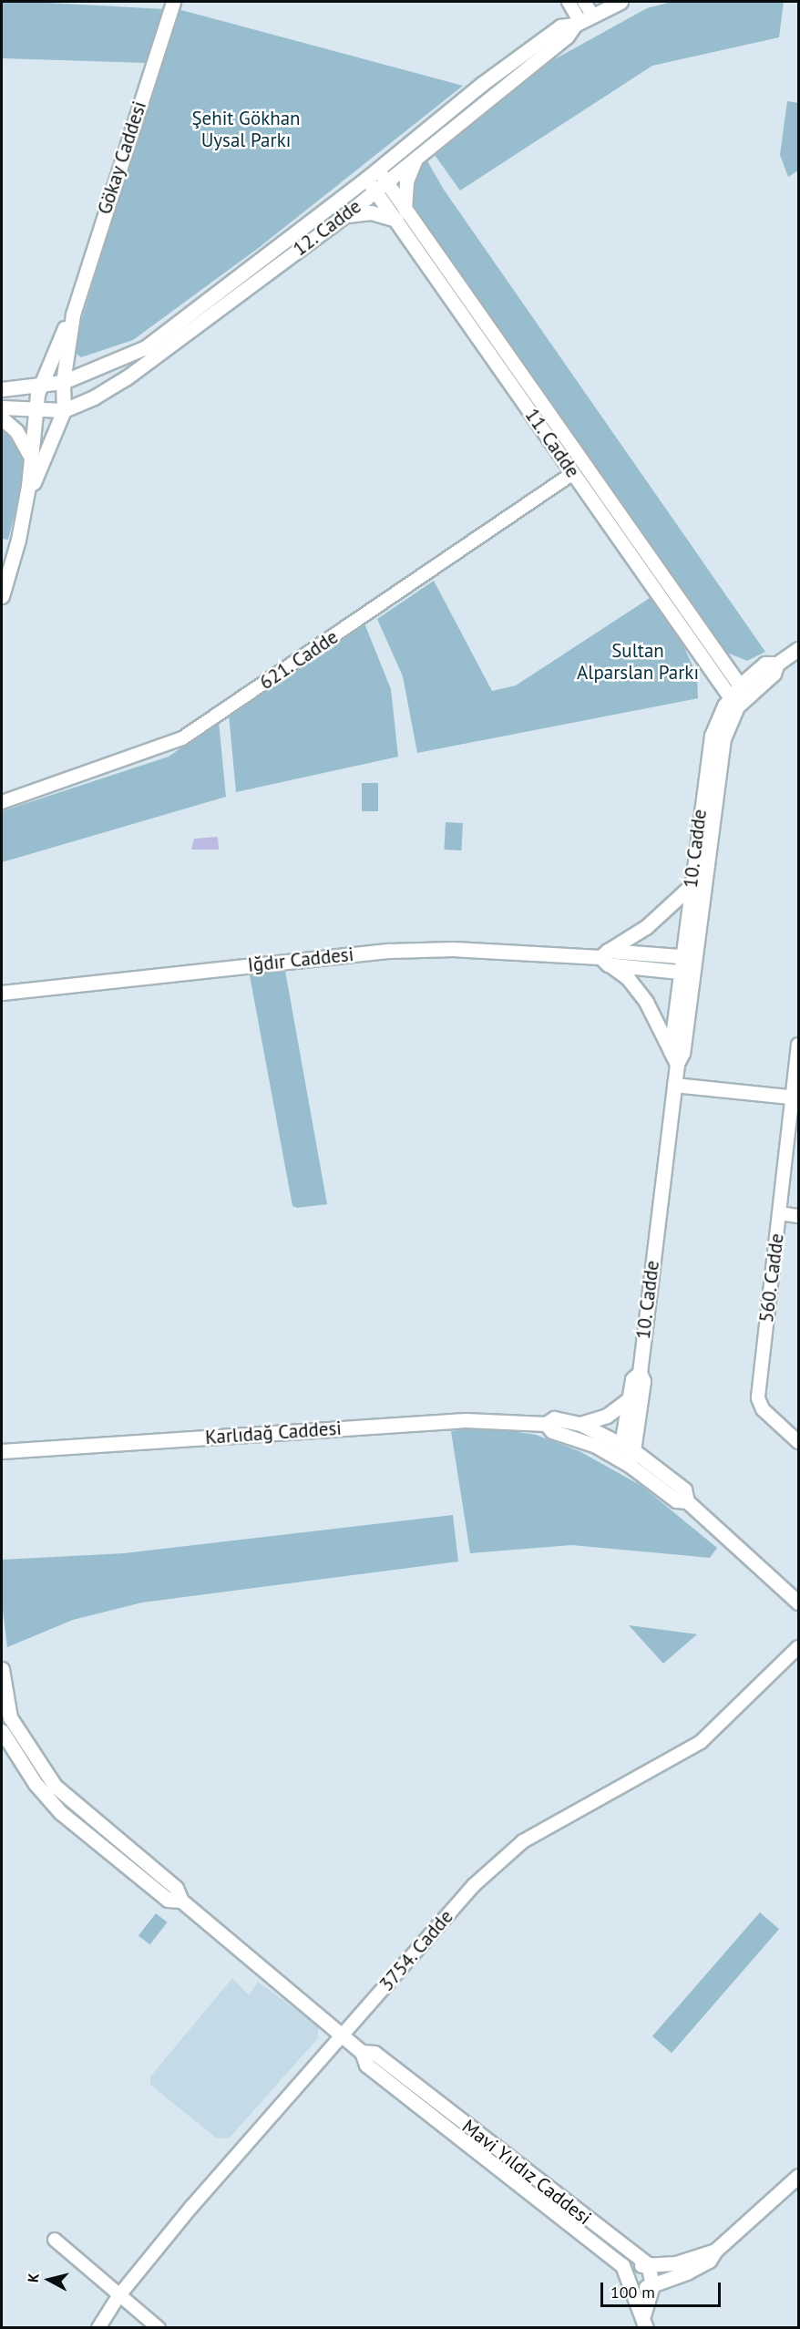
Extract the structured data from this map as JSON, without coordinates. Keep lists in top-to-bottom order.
{
  "streets": {
    "main road": [
      "Gökay Caddesi",
      "12. Cadde",
      "11. Cadde",
      "10. Cadde",
      "Iğdır Caddesi",
      "Karlıdağ Caddesi",
      "Mavi Yıldız Caddesi"
    ],
    "street": ["621. Cadde", "560. Cadde", "3754. Cadde"]
  },
  "crossings": [
    ["Gökay Caddesi", "12. Cadde"],
    ["12. Cadde", "11. Cadde"],
    ["11. Cadde", "621. Cadde"],
    ["11. Cadde", "10. Cadde"],
    ["10. Cadde", "Iğdır Caddesi"],
    ["10. Cadde", "Karlıdağ Caddesi"],
    ["3754. Cadde", "Mavi Yıldız Caddesi"]
  ],
  "parks": ["Şehit Gökhan Uysal Parkı", "Sultan Alparslan Parkı"],
  "scale_bar": "100 m",
  "north": "left"
}
